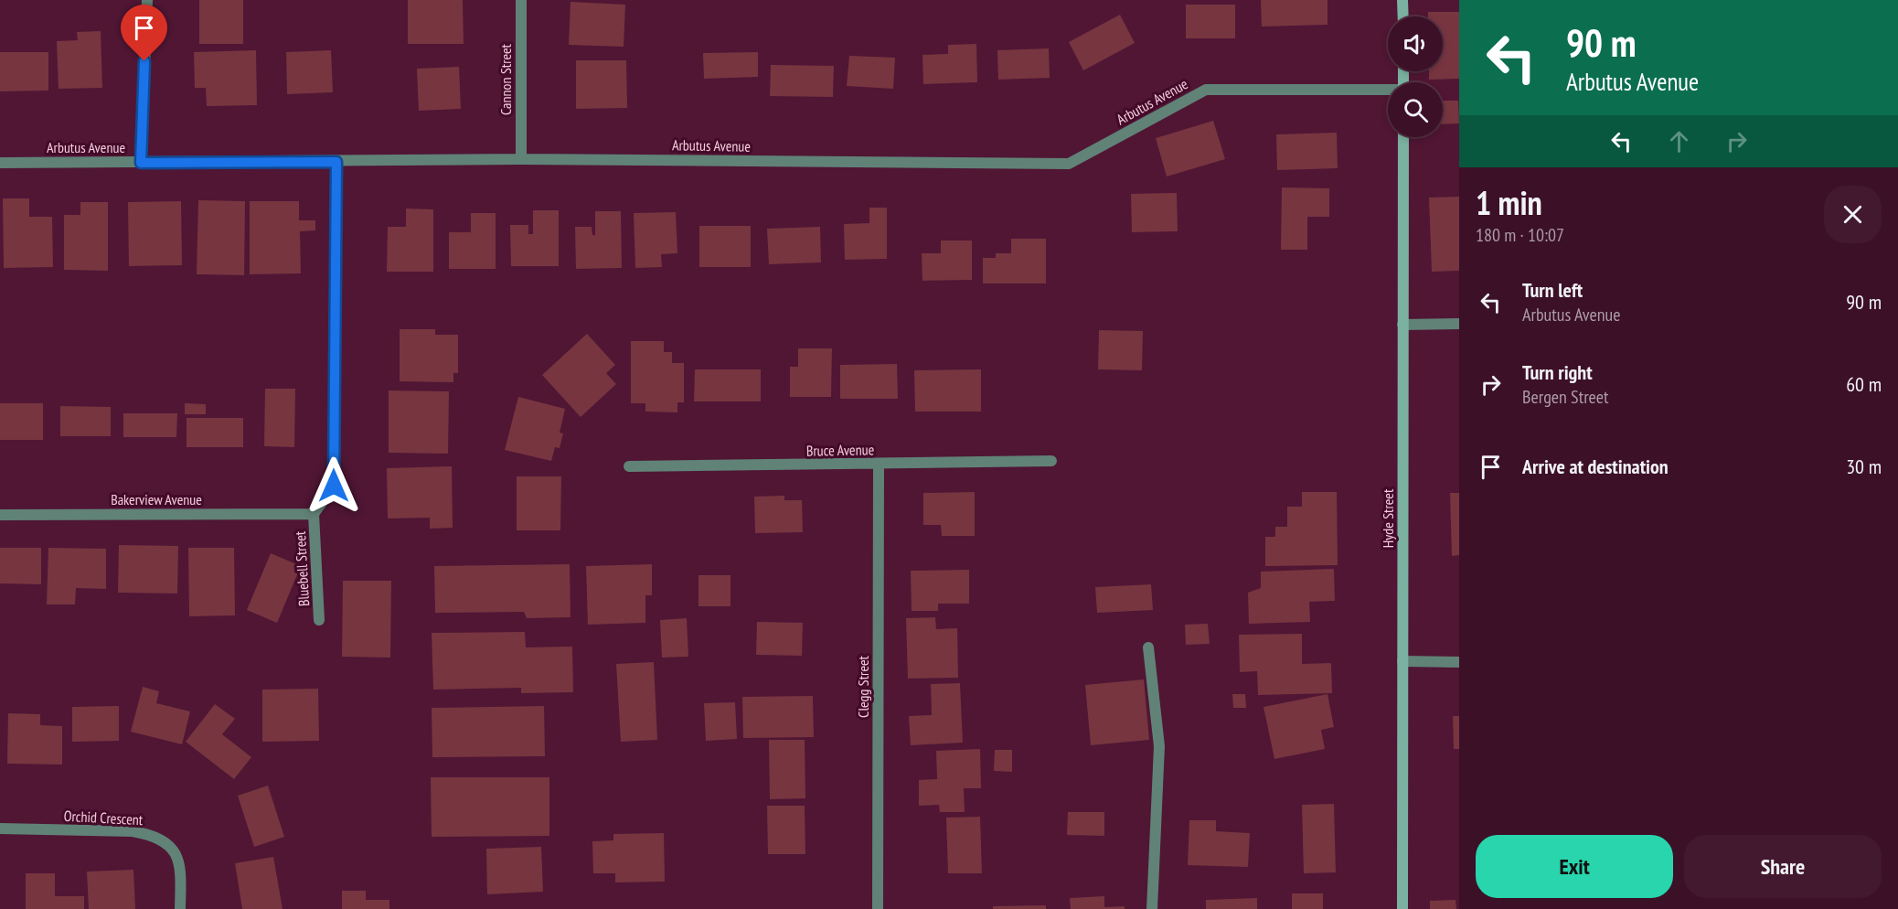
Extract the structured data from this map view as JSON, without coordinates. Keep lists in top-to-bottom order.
{
  "streets": {
    "street": [
      "Cannon Street",
      "Arbutus Avenue",
      "Bruce Avenue",
      "Bakerview Avenue",
      "Hyde Street",
      "Bluebell Street",
      "Clegg Street",
      "Orchid Crescent"
    ]
  },
  "crossings": [
    ["Cannon Street", "Arbutus Avenue"],
    ["Arbutus Avenue", "Bluebell Street"],
    ["Bruce Avenue", "Clegg Street"],
    ["Bakerview Avenue", "Bluebell Street"]
  ],
  "page": {
    "turn": ["90 m", "Arbutus Avenue"],
    "heading": ["1 min", "180 m · 10:07"],
    "list": [
      {
        "name": "Turn left",
        "note": "Arbutus Avenue",
        "value": "90 m"
      },
      {
        "name": "Turn right",
        "note": "Bergen Street",
        "value": "60 m"
      },
      {
        "name": "Arrive at destination",
        "value": "30 m"
      }
    ],
    "buttons": ["Exit", "Share"]
  }
}
